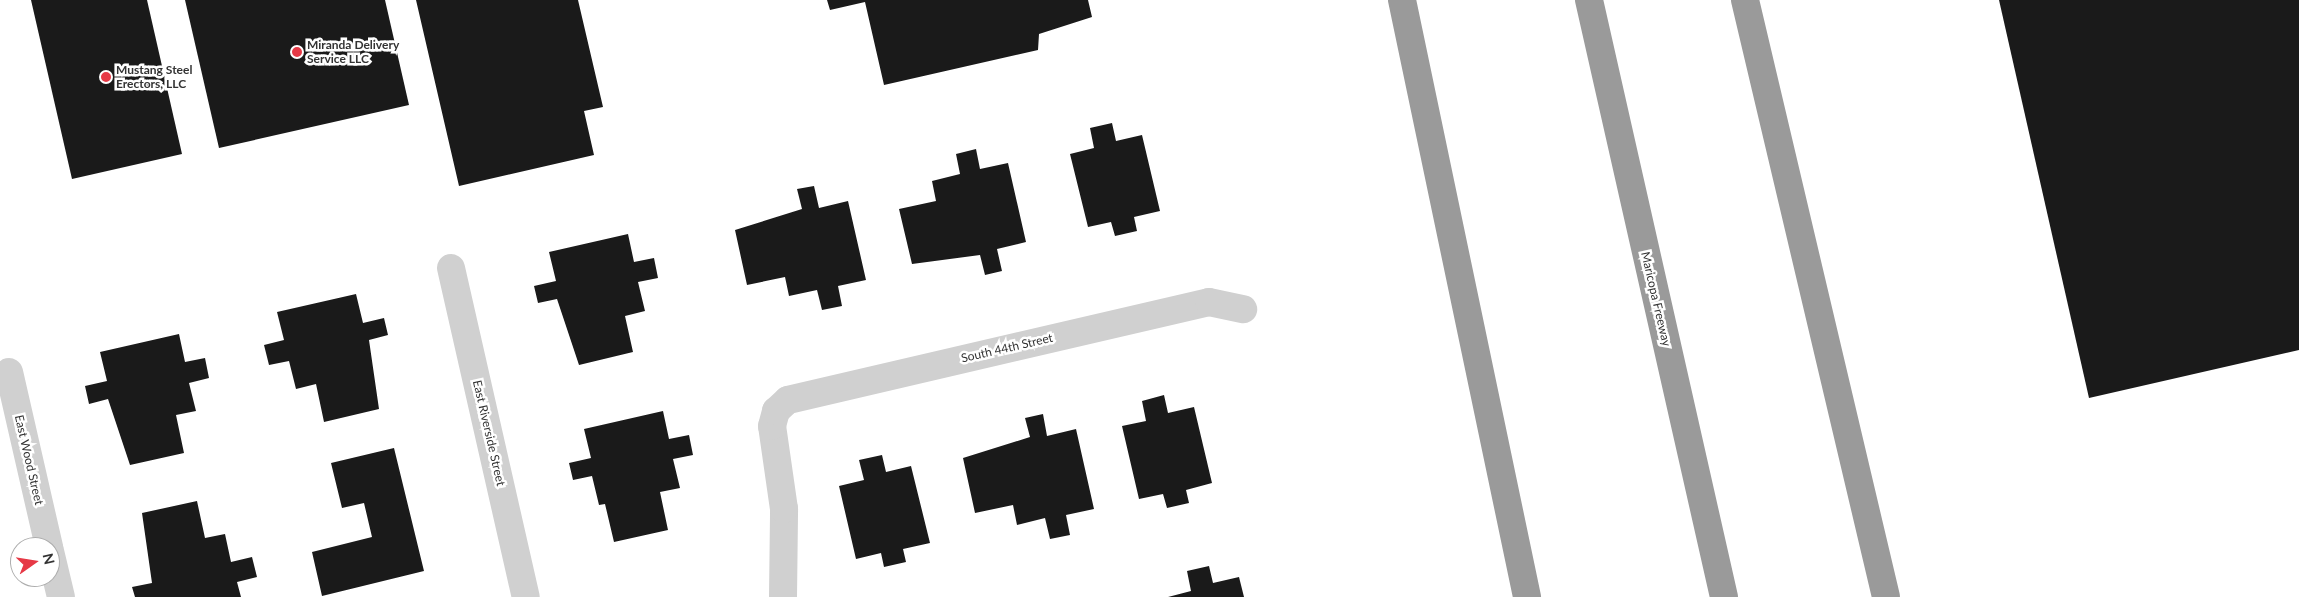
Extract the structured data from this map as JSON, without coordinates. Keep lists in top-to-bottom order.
{
  "streets": {
    "highway": ["Maricopa Freeway"],
    "street": ["South 44th Street", "East Riverside Street", "East Wood Street"]
  },
  "places": ["Miranda Delivery Service LLC", "Mustang Steel Erectors, LLC"],
  "north": "right"
}
